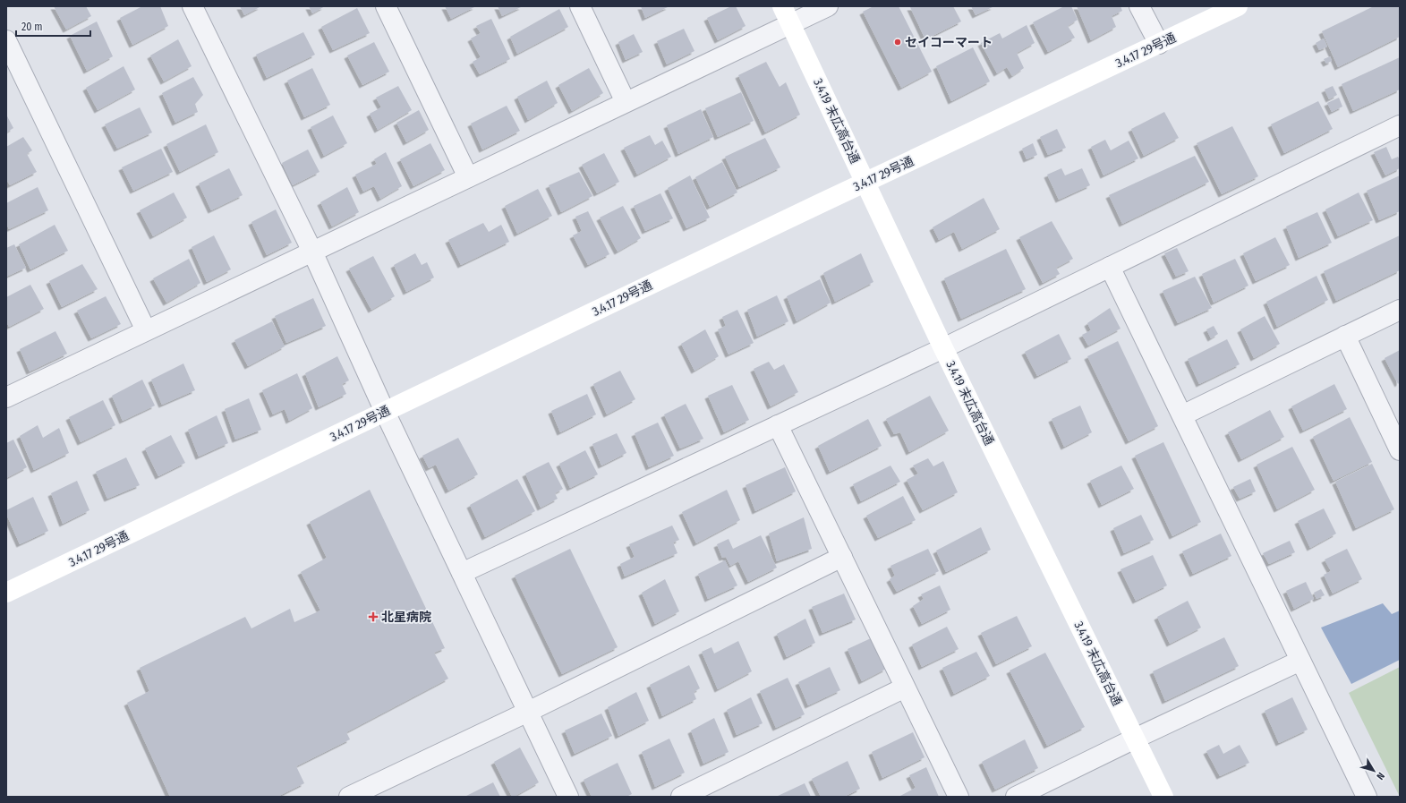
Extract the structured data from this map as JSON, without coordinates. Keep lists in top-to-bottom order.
{
  "streets": {
    "street": ["3.4.17 29号通", "3.4.19 末広高台通"]
  },
  "crossings": [
    ["3.4.17 29号通", "3.4.19 末広高台通"]
  ],
  "places": {
    "other": ["セイコーマート"],
    "health": ["北星病院"]
  },
  "scale_bar": "20 m",
  "north": "bottom right"
}
